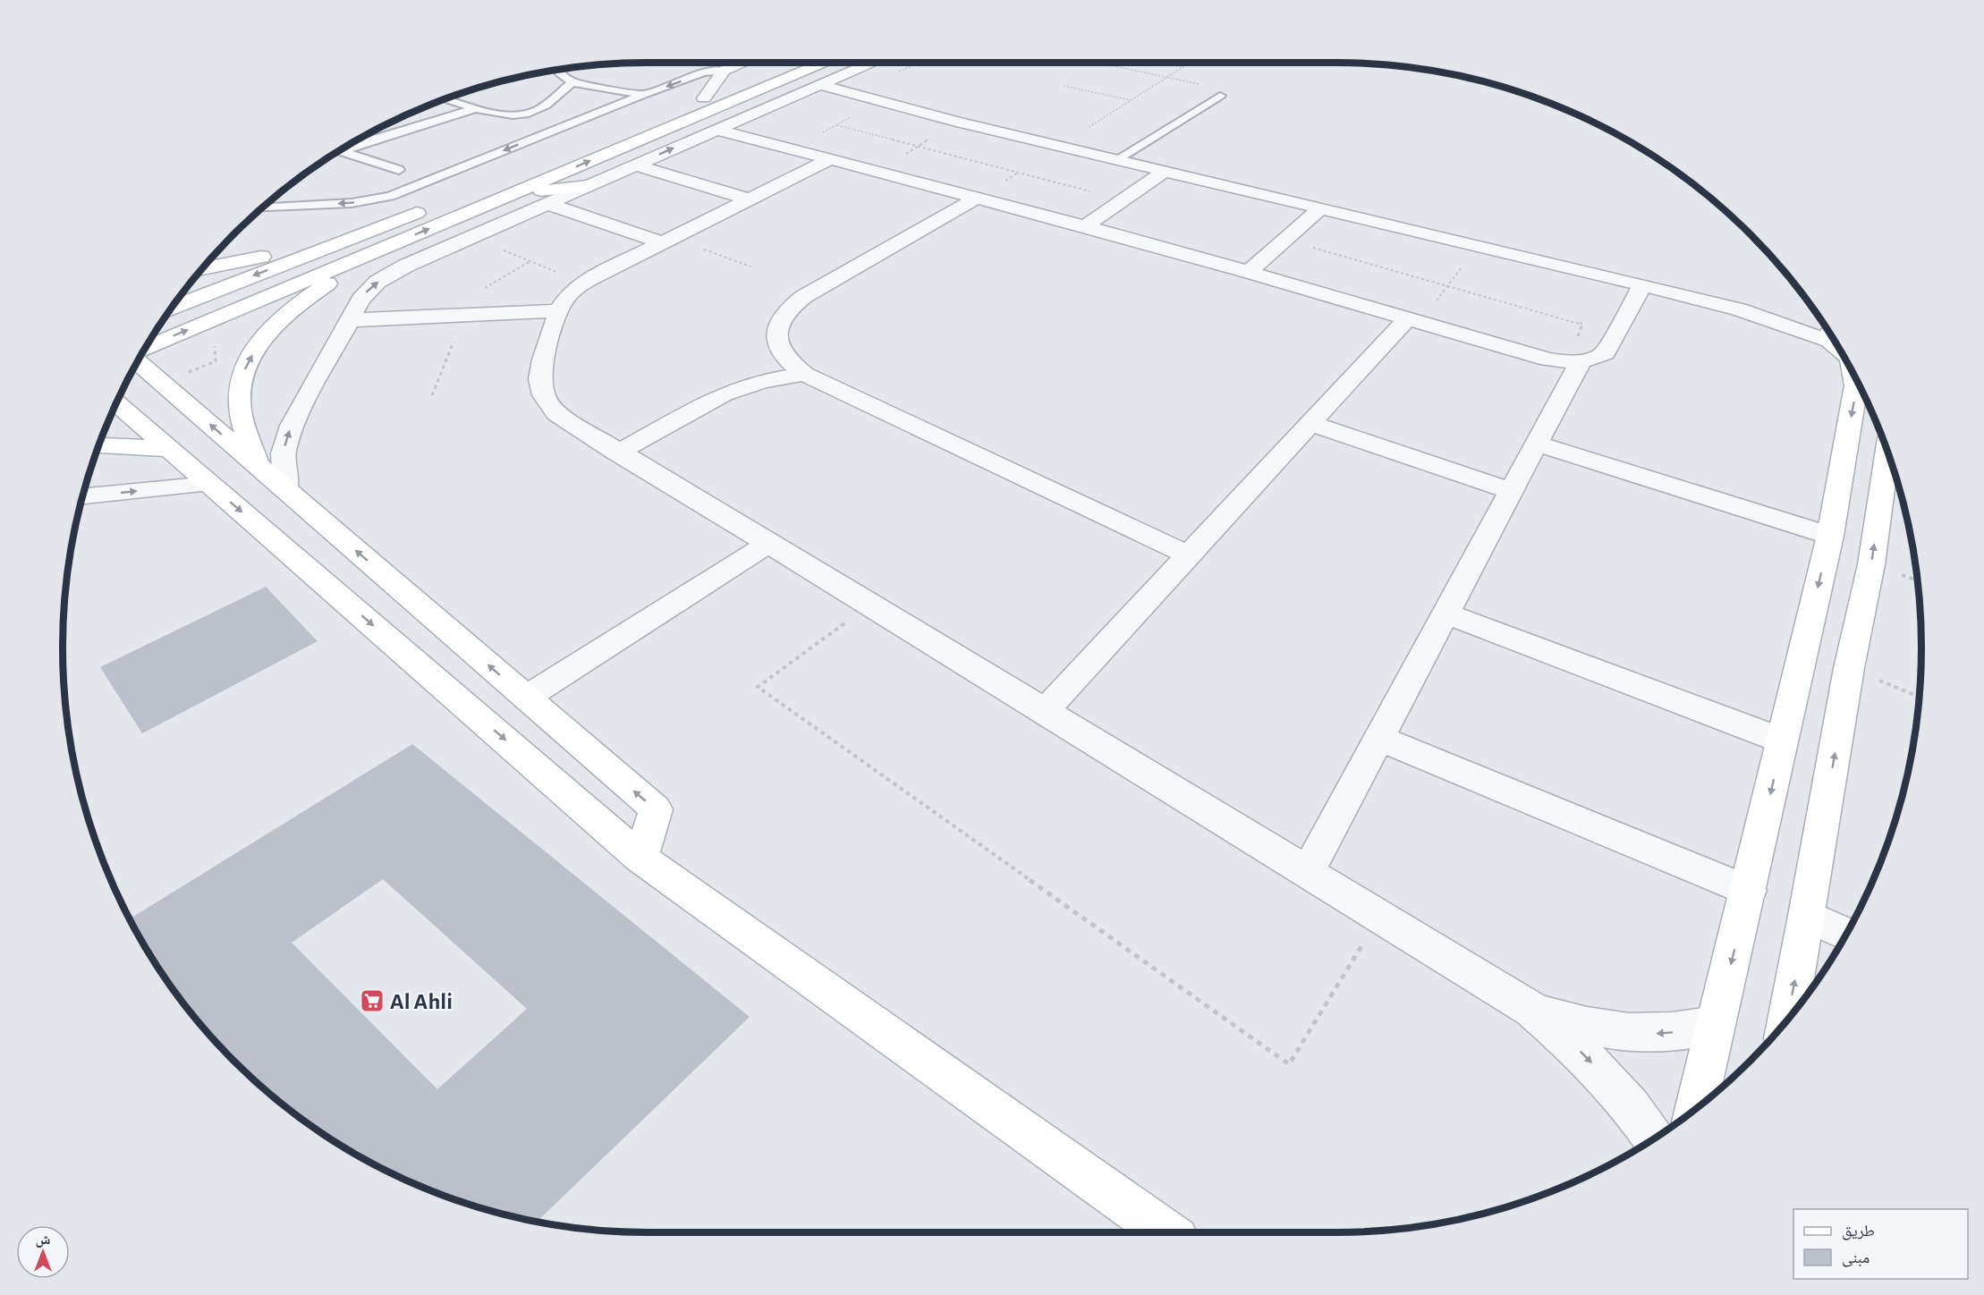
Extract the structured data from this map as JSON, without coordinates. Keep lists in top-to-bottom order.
{
  "places": {
    "supermarket": ["Al Ahli"]
  },
  "legend": ["طريق", "مبنى"],
  "north": "top"
}
